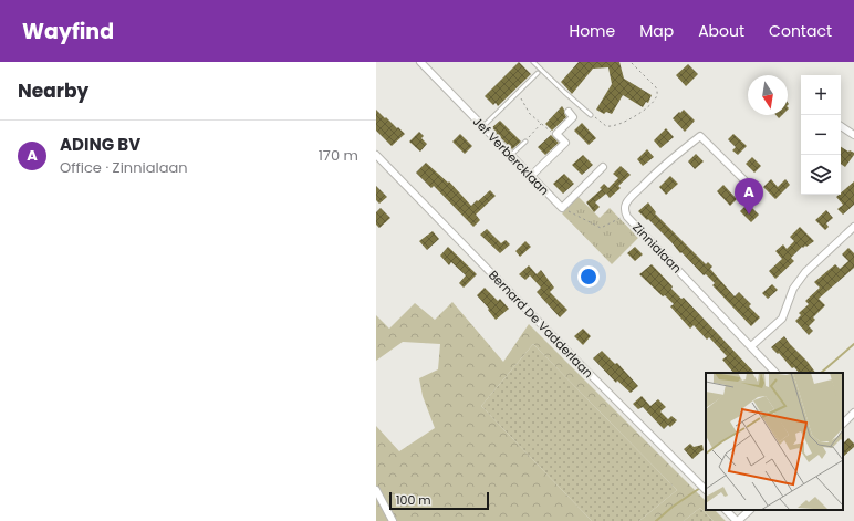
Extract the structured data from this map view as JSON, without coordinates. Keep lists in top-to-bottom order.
{
  "streets": {
    "street": ["Jef Verbercklaan", "Zinnialaan", "Bernard De Vadderlaan"]
  },
  "scale_bar": "100 m",
  "north": "bottom",
  "page": {
    "header": "Wayfind",
    "nav": [
      "Home",
      "Map",
      "About",
      "Contact"
    ],
    "heading": "Nearby",
    "map_buttons": ["+", "−"],
    "list": [
      {
        "mark": "A",
        "name": "ADING BV",
        "note": "Office · Zinnialaan",
        "value": "170 m"
      }
    ],
    "pins": "A",
    "scale": "100 m"
  }
}
